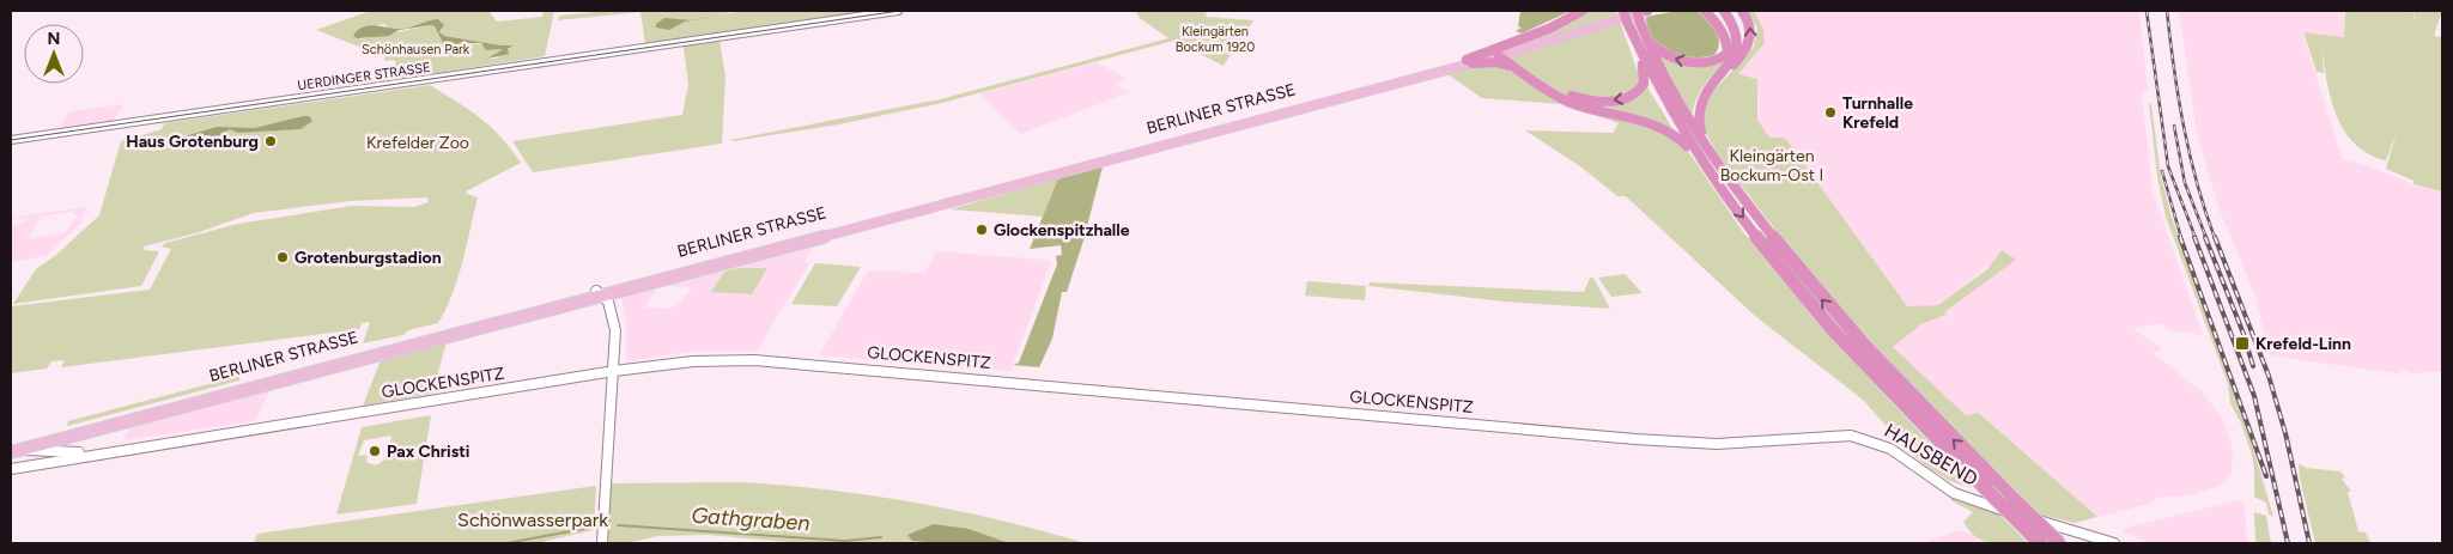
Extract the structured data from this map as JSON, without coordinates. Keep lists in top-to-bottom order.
{
  "streets": {
    "main road": [
      "UERDINGER STRASSE",
      "BERLINER STRASSE",
      "GLOCKENSPITZ",
      "HAUSBEND"
    ]
  },
  "crossings": [
    ["BERLINER STRASSE", "GLOCKENSPITZ"],
    ["GLOCKENSPITZ", "HAUSBEND"]
  ],
  "water": ["Gathgraben"],
  "parks": [
    "Kleingärten Bockum 1920",
    "Schönhausen Park",
    "Krefelder Zoo",
    "Kleingärten Bockum-Ost I",
    "Schönwasserpark"
  ],
  "places": {
    "other": [
      "Turnhalle Krefeld",
      "Haus Grotenburg",
      "Glockenspitzhalle",
      "Grotenburgstadion",
      "Pax Christi"
    ],
    "transit": ["Krefeld-Linn"]
  },
  "north": "top"
}
